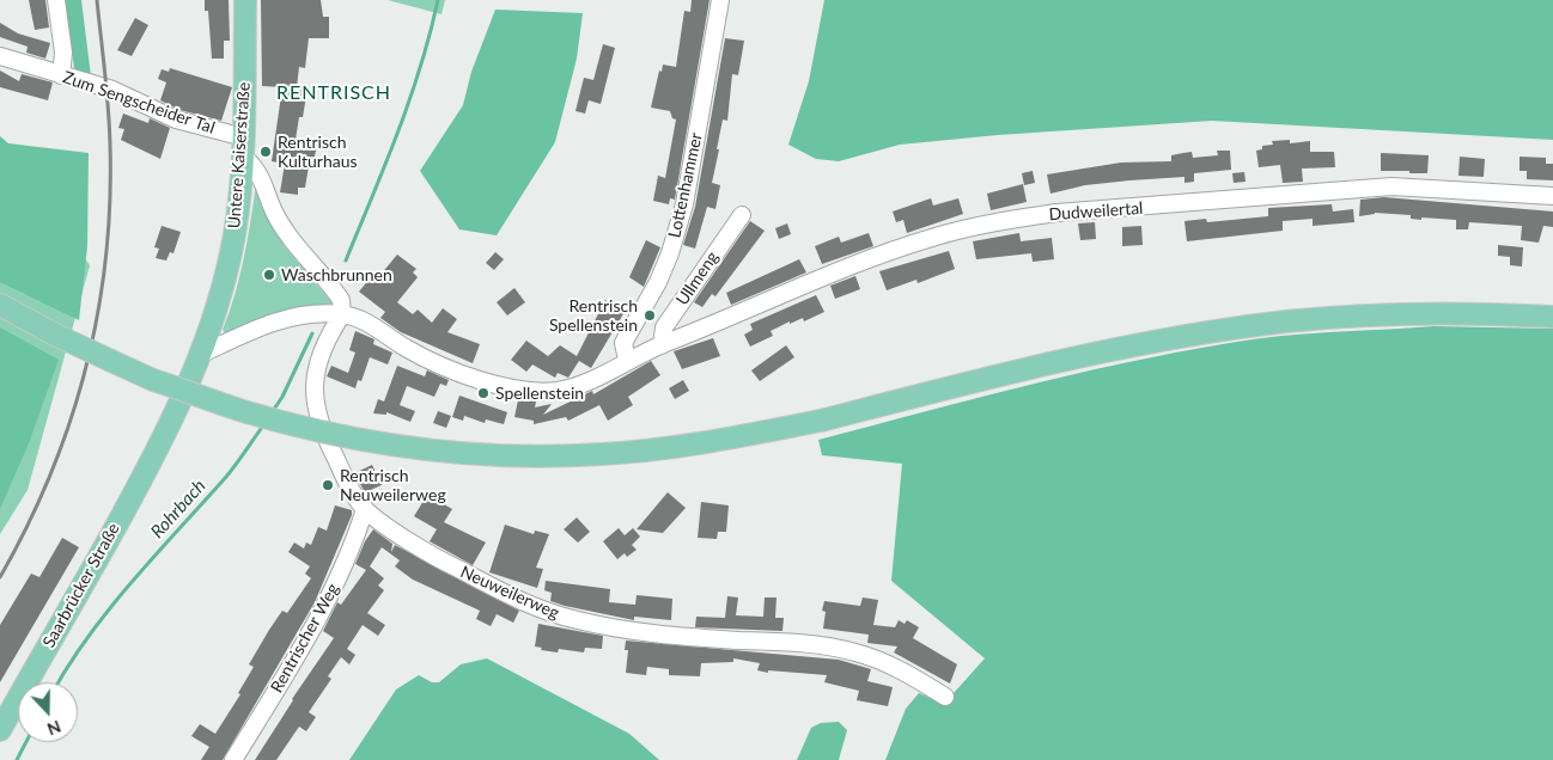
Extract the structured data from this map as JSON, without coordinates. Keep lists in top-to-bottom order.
{
  "streets": {
    "main road": ["Untere Kaiserstraße", "Saarbrücker Straße"],
    "street": [
      "Zum Sengscheider Tal",
      "Lottenhammer",
      "Dudweilertal",
      "Ullmeng",
      "Neuweilerweg",
      "Rentrischer Weg"
    ]
  },
  "crossings": [
    ["Zum Sengscheider Tal", "Untere Kaiserstraße"],
    ["Untere Kaiserstraße", "Saarbrücker Straße"],
    ["Lottenhammer", "Dudweilertal"],
    ["Dudweilertal", "Ullmeng"],
    ["Dudweilertal", "Neuweilerweg"],
    ["Neuweilerweg", "Rentrischer Weg"]
  ],
  "districts": ["RENTRISCH"],
  "water": ["Rohrbach"],
  "places": [
    "Rentrisch Kulturhaus",
    "Waschbrunnen",
    "Rentrisch Spellenstein",
    "Spellenstein",
    "Rentrisch Neuweilerweg"
  ],
  "north": "bottom"
}
